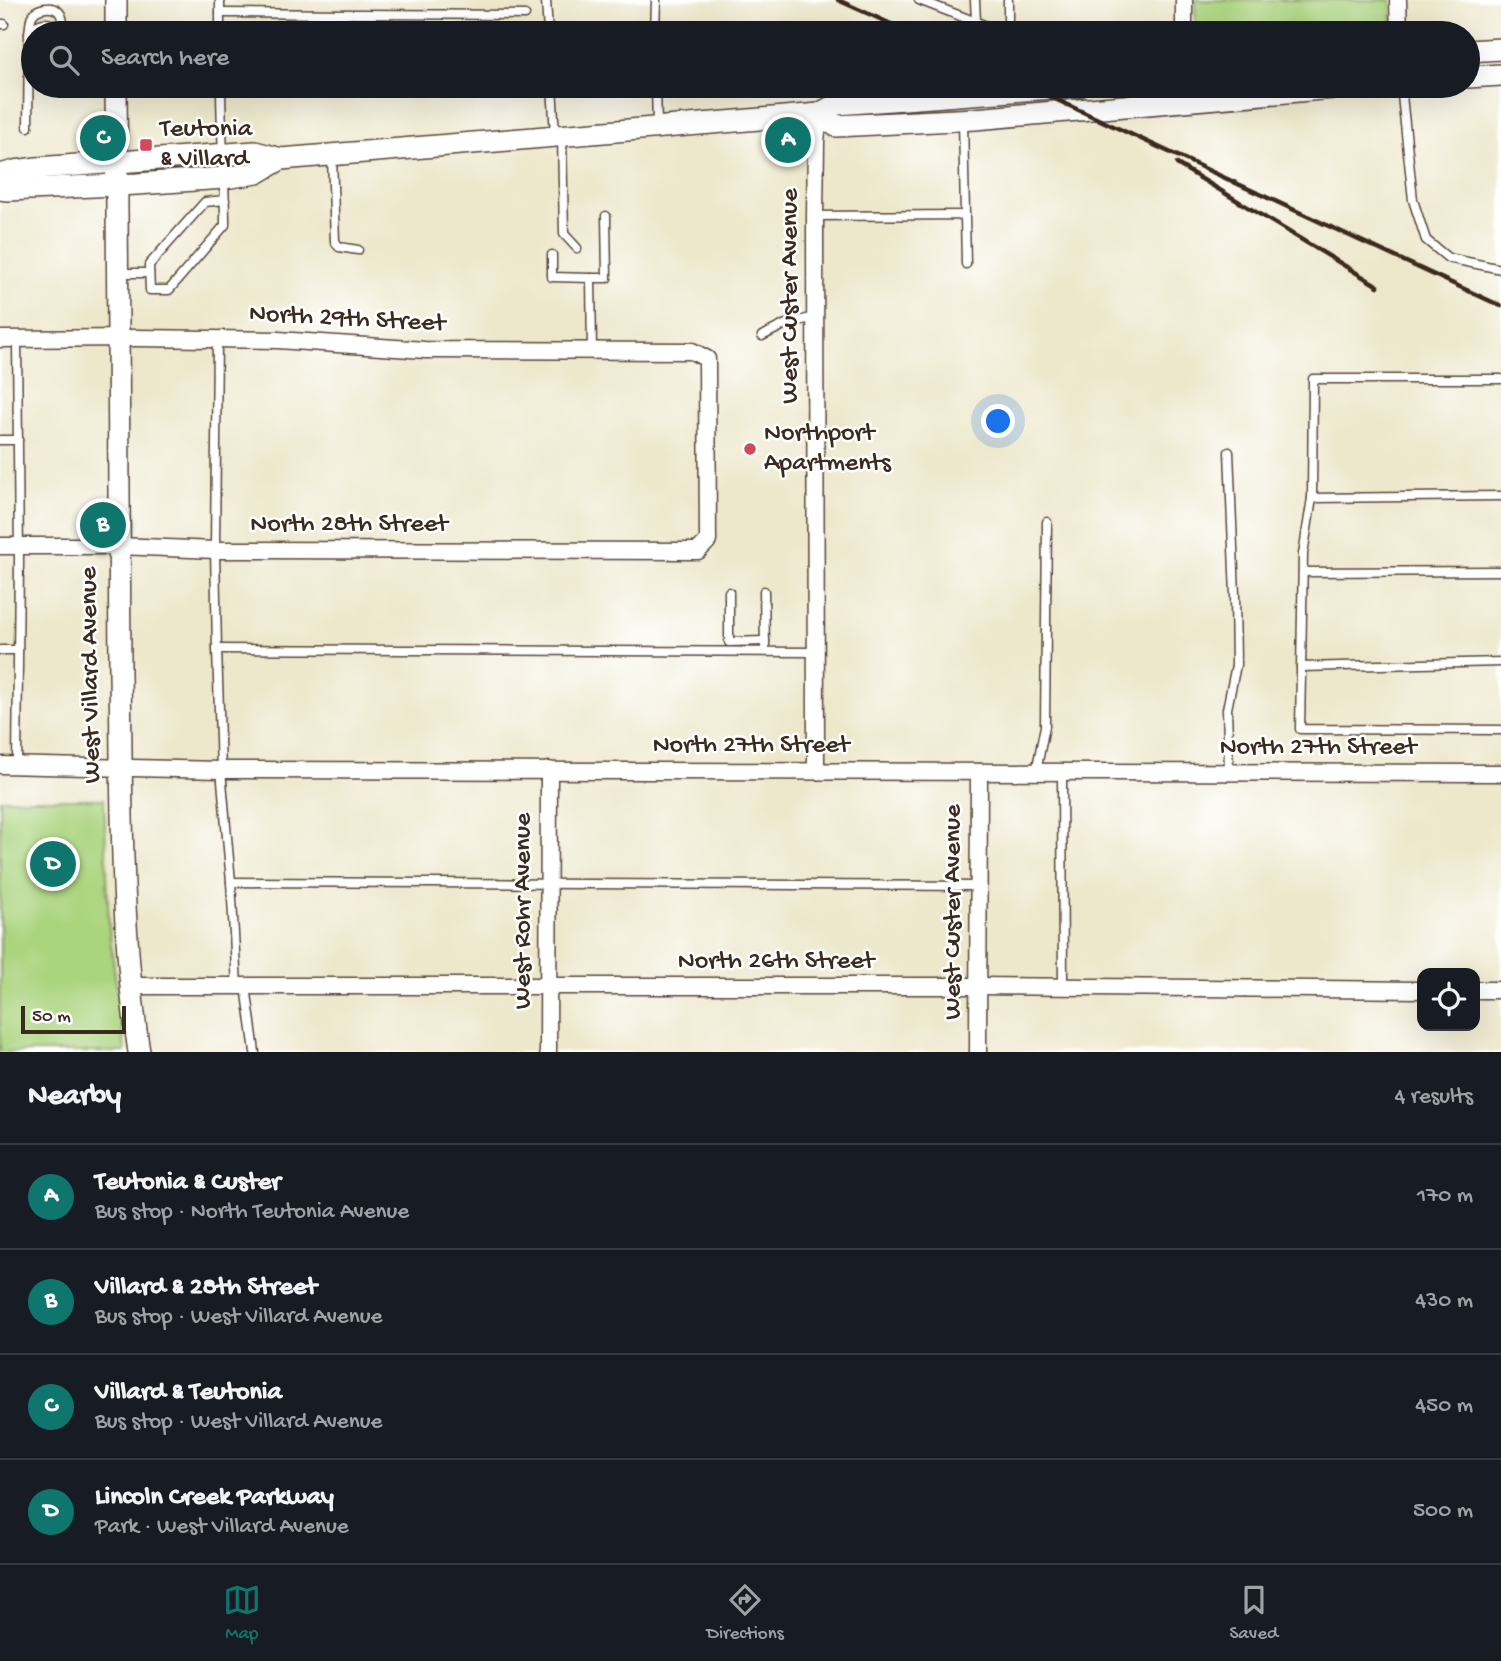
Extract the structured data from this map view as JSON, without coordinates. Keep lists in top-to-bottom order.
{
  "streets": {
    "main road": ["West Villard Avenue"],
    "street": [
      "West Custer Avenue",
      "North 29th Street",
      "North 28th Street",
      "North 27th Street",
      "West Rohr Avenue",
      "North 26th Street"
    ]
  },
  "crossings": [
    ["West Custer Avenue", "North 27th Street"],
    ["West Custer Avenue", "North 26th Street"],
    ["North 29th Street", "North 28th Street"],
    ["North 29th Street", "West Villard Avenue"],
    ["North 28th Street", "West Villard Avenue"],
    ["West Villard Avenue", "North 27th Street"],
    ["West Villard Avenue", "North 26th Street"],
    ["North 27th Street", "West Rohr Avenue"],
    ["West Rohr Avenue", "North 26th Street"]
  ],
  "places": {
    "transit": ["Teutonia & Villard"],
    "other": ["Northport Apartments"]
  },
  "scale_bar": "50 m",
  "page": {
    "search": "Search here",
    "pins": [
      "C",
      "A",
      "B",
      "D"
    ],
    "scale": "50 m",
    "heading": ["Nearby", "4 results"],
    "list": [
      {
        "mark": "A",
        "name": "Teutonia & Custer",
        "note": "Bus stop · North Teutonia Avenue",
        "value": "170 m"
      },
      {
        "mark": "B",
        "name": "Villard & 28th Street",
        "note": "Bus stop · West Villard Avenue",
        "value": "430 m"
      },
      {
        "mark": "C",
        "name": "Villard & Teutonia",
        "note": "Bus stop · West Villard Avenue",
        "value": "450 m"
      },
      {
        "mark": "D",
        "name": "Lincoln Creek Parkway",
        "note": "Park · West Villard Avenue",
        "value": "500 m"
      }
    ],
    "nav": ["Map", "Directions", "Saved"]
  }
}
